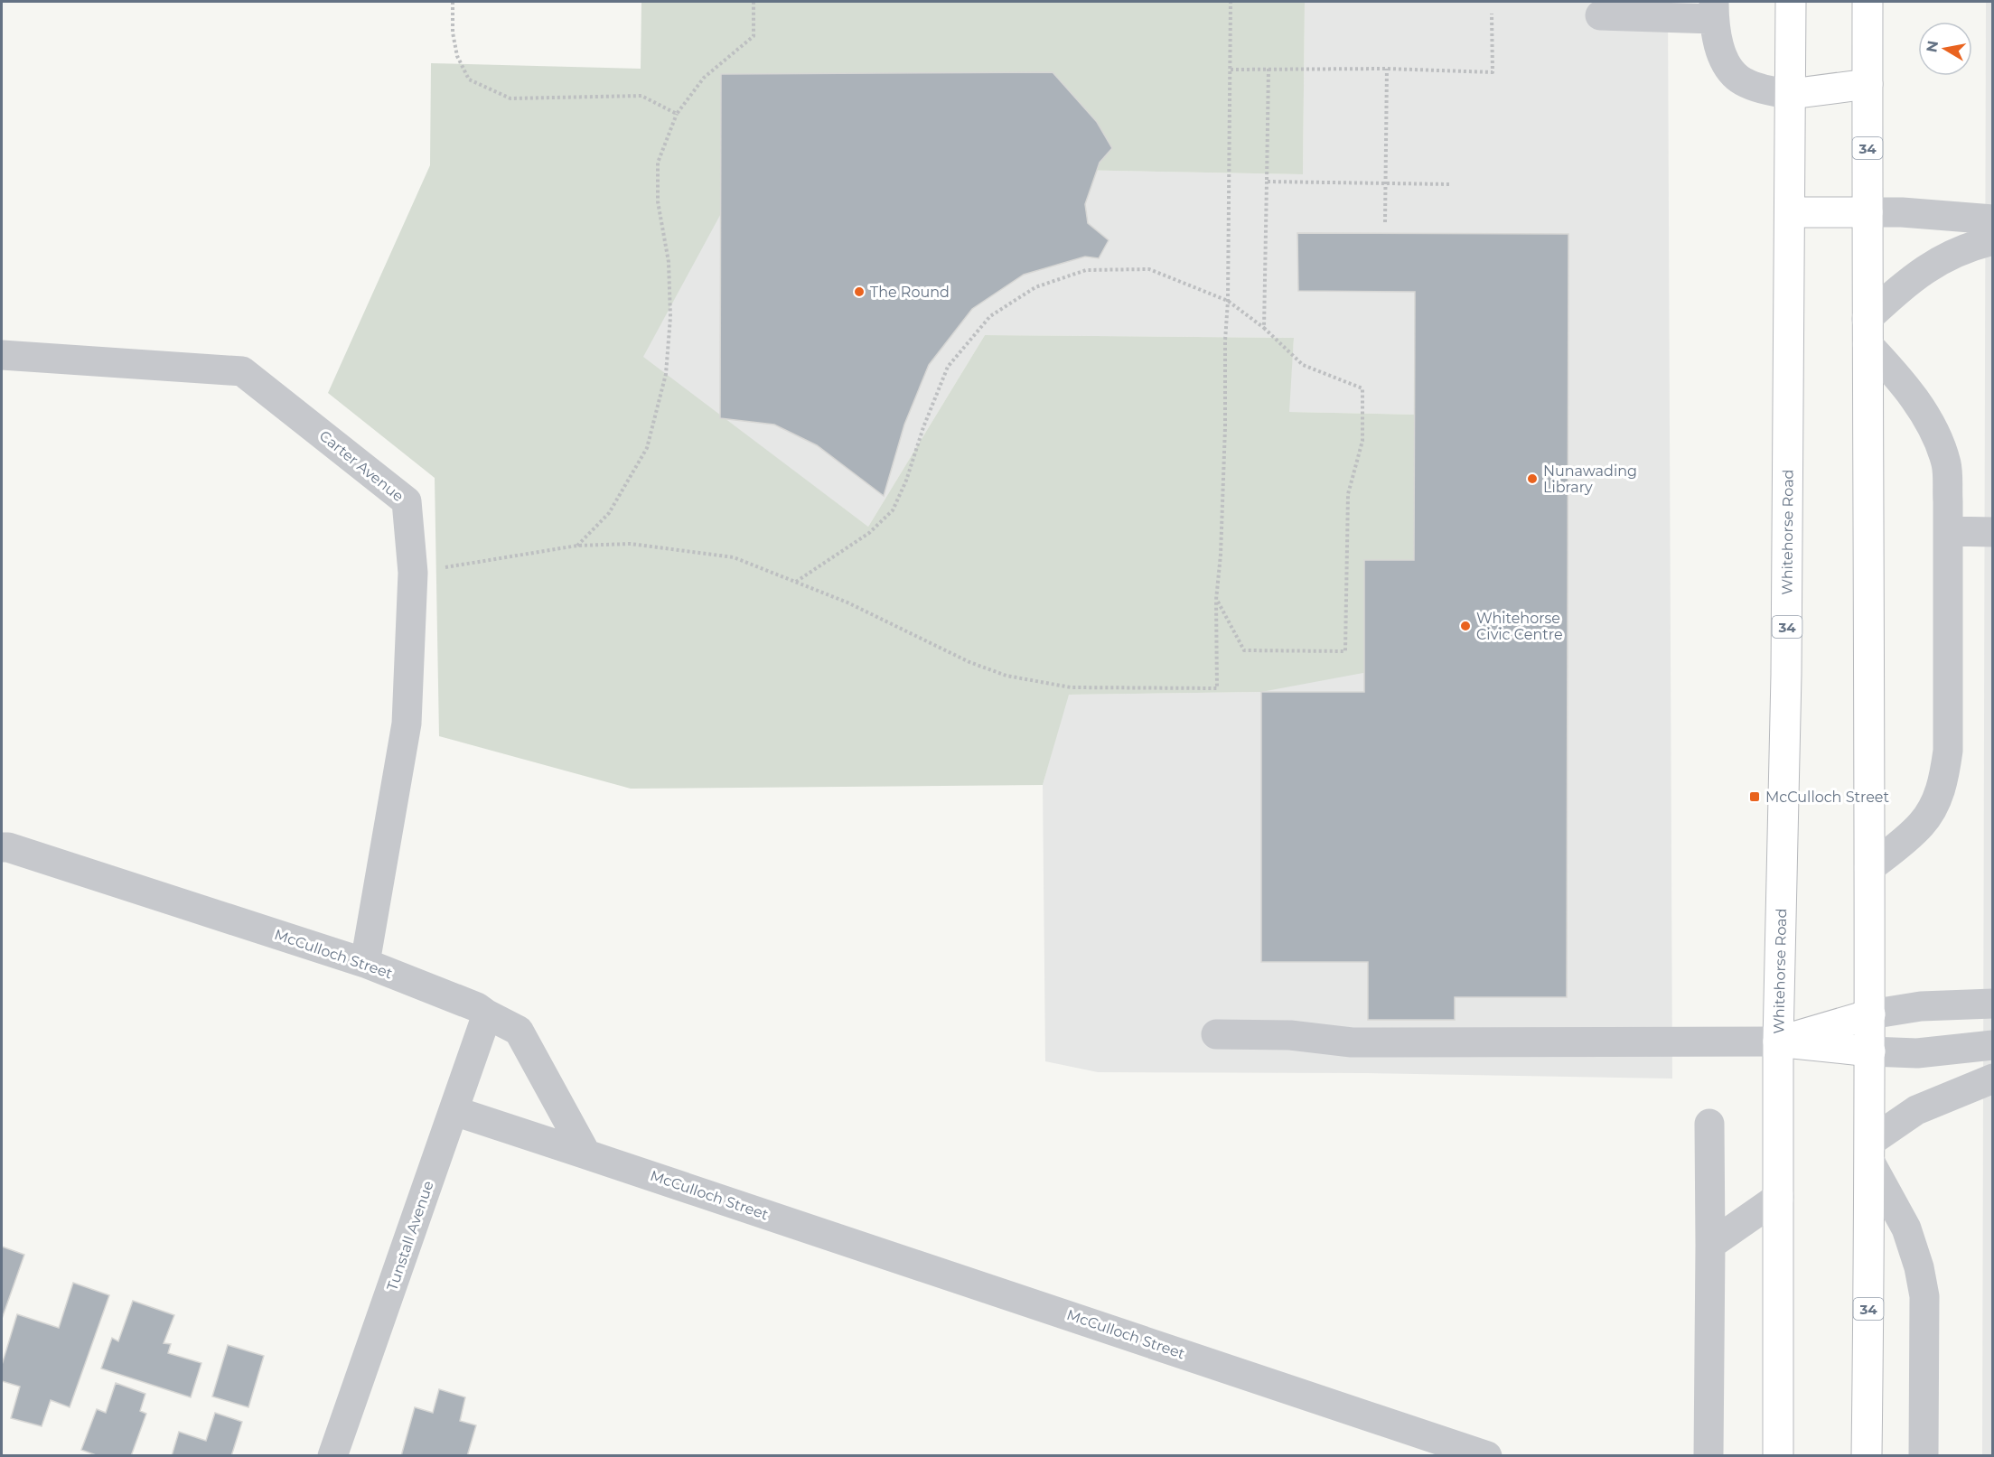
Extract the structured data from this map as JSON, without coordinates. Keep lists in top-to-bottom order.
{
  "streets": {
    "highway": ["34", "Whitehorse Road"],
    "street": ["Carter Avenue", "McCulloch Street", "Tunstall Avenue"]
  },
  "crossings": [
    ["Carter Avenue", "McCulloch Street"],
    ["McCulloch Street", "Tunstall Avenue"]
  ],
  "places": {
    "other": ["The Round", "Nunawading Library", "Whitehorse Civic Centre"],
    "transit": ["McCulloch Street"]
  },
  "north": "left"
}
